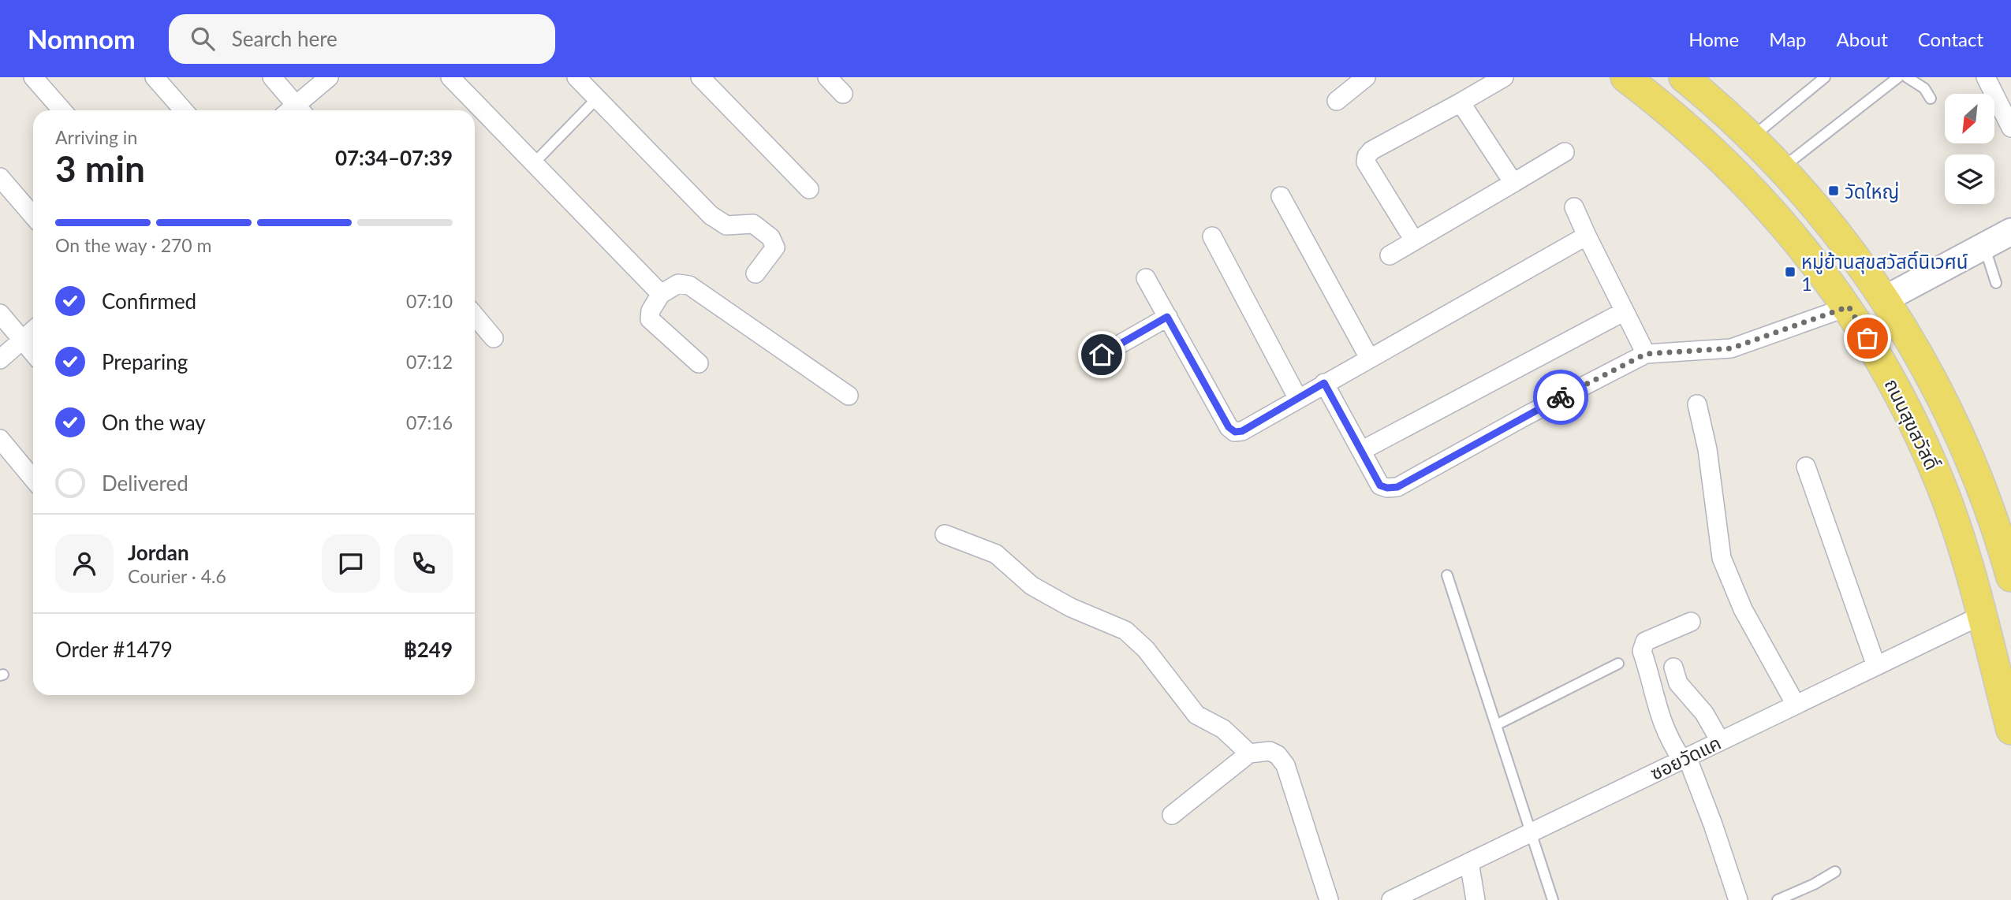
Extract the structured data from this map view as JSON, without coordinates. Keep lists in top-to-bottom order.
{
  "streets": {
    "main road": ["ถนนสุขสวัสดิ์"],
    "street": ["ซอยวัดแค"]
  },
  "crossings": [
    ["ถนนสุขสวัสดิ์", "ซอยวัดแค"]
  ],
  "places": {
    "transit": ["วัดใหญ่", "หมู่ย้านสุขสวัสดิ์นิเวศน์ 1"]
  },
  "north": "bottom left",
  "page": {
    "header": "Nomnom",
    "search": "Search here",
    "nav": [
      "Home",
      "Map",
      "About",
      "Contact"
    ],
    "heading": ["3 min", "Arriving in", "07:34–07:39"],
    "panel": [
      "Jordan",
      "Courier · 4.6",
      "Order #1479",
      "฿249"
    ],
    "bar": "On the way · 270 m",
    "list": [
      ["Confirmed", "07:10"],
      ["Preparing", "07:12"],
      ["On the way", "07:16"],
      "Delivered"
    ]
  }
}
